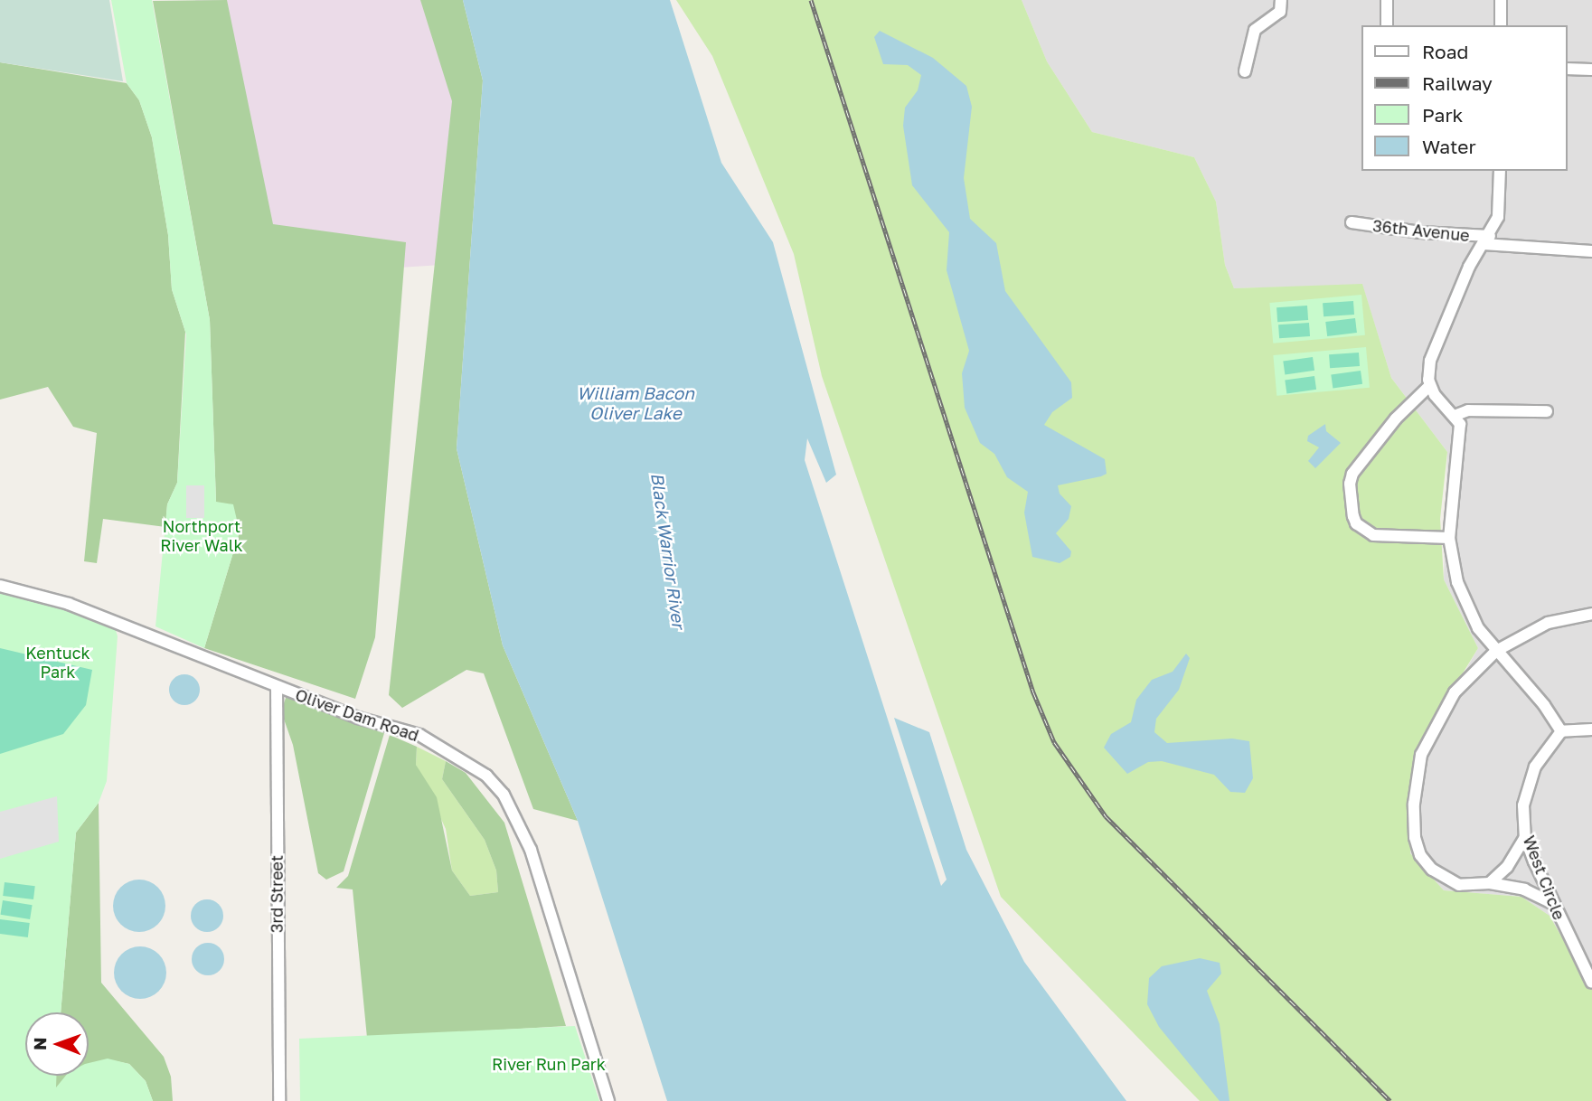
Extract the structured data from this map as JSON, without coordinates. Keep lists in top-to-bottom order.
{
  "streets": {
    "street": [
      "36th Avenue",
      "Oliver Dam Road",
      "West Circle",
      "3rd Street"
    ]
  },
  "crossings": [
    ["Oliver Dam Road", "3rd Street"]
  ],
  "water": ["William Bacon Oliver Lake", "Black Warrior River"],
  "parks": ["Northport River Walk", "Kentuck Park", "River Run Park"],
  "legend": [
    "Road",
    "Railway",
    "Park",
    "Water"
  ],
  "north": "left"
}
